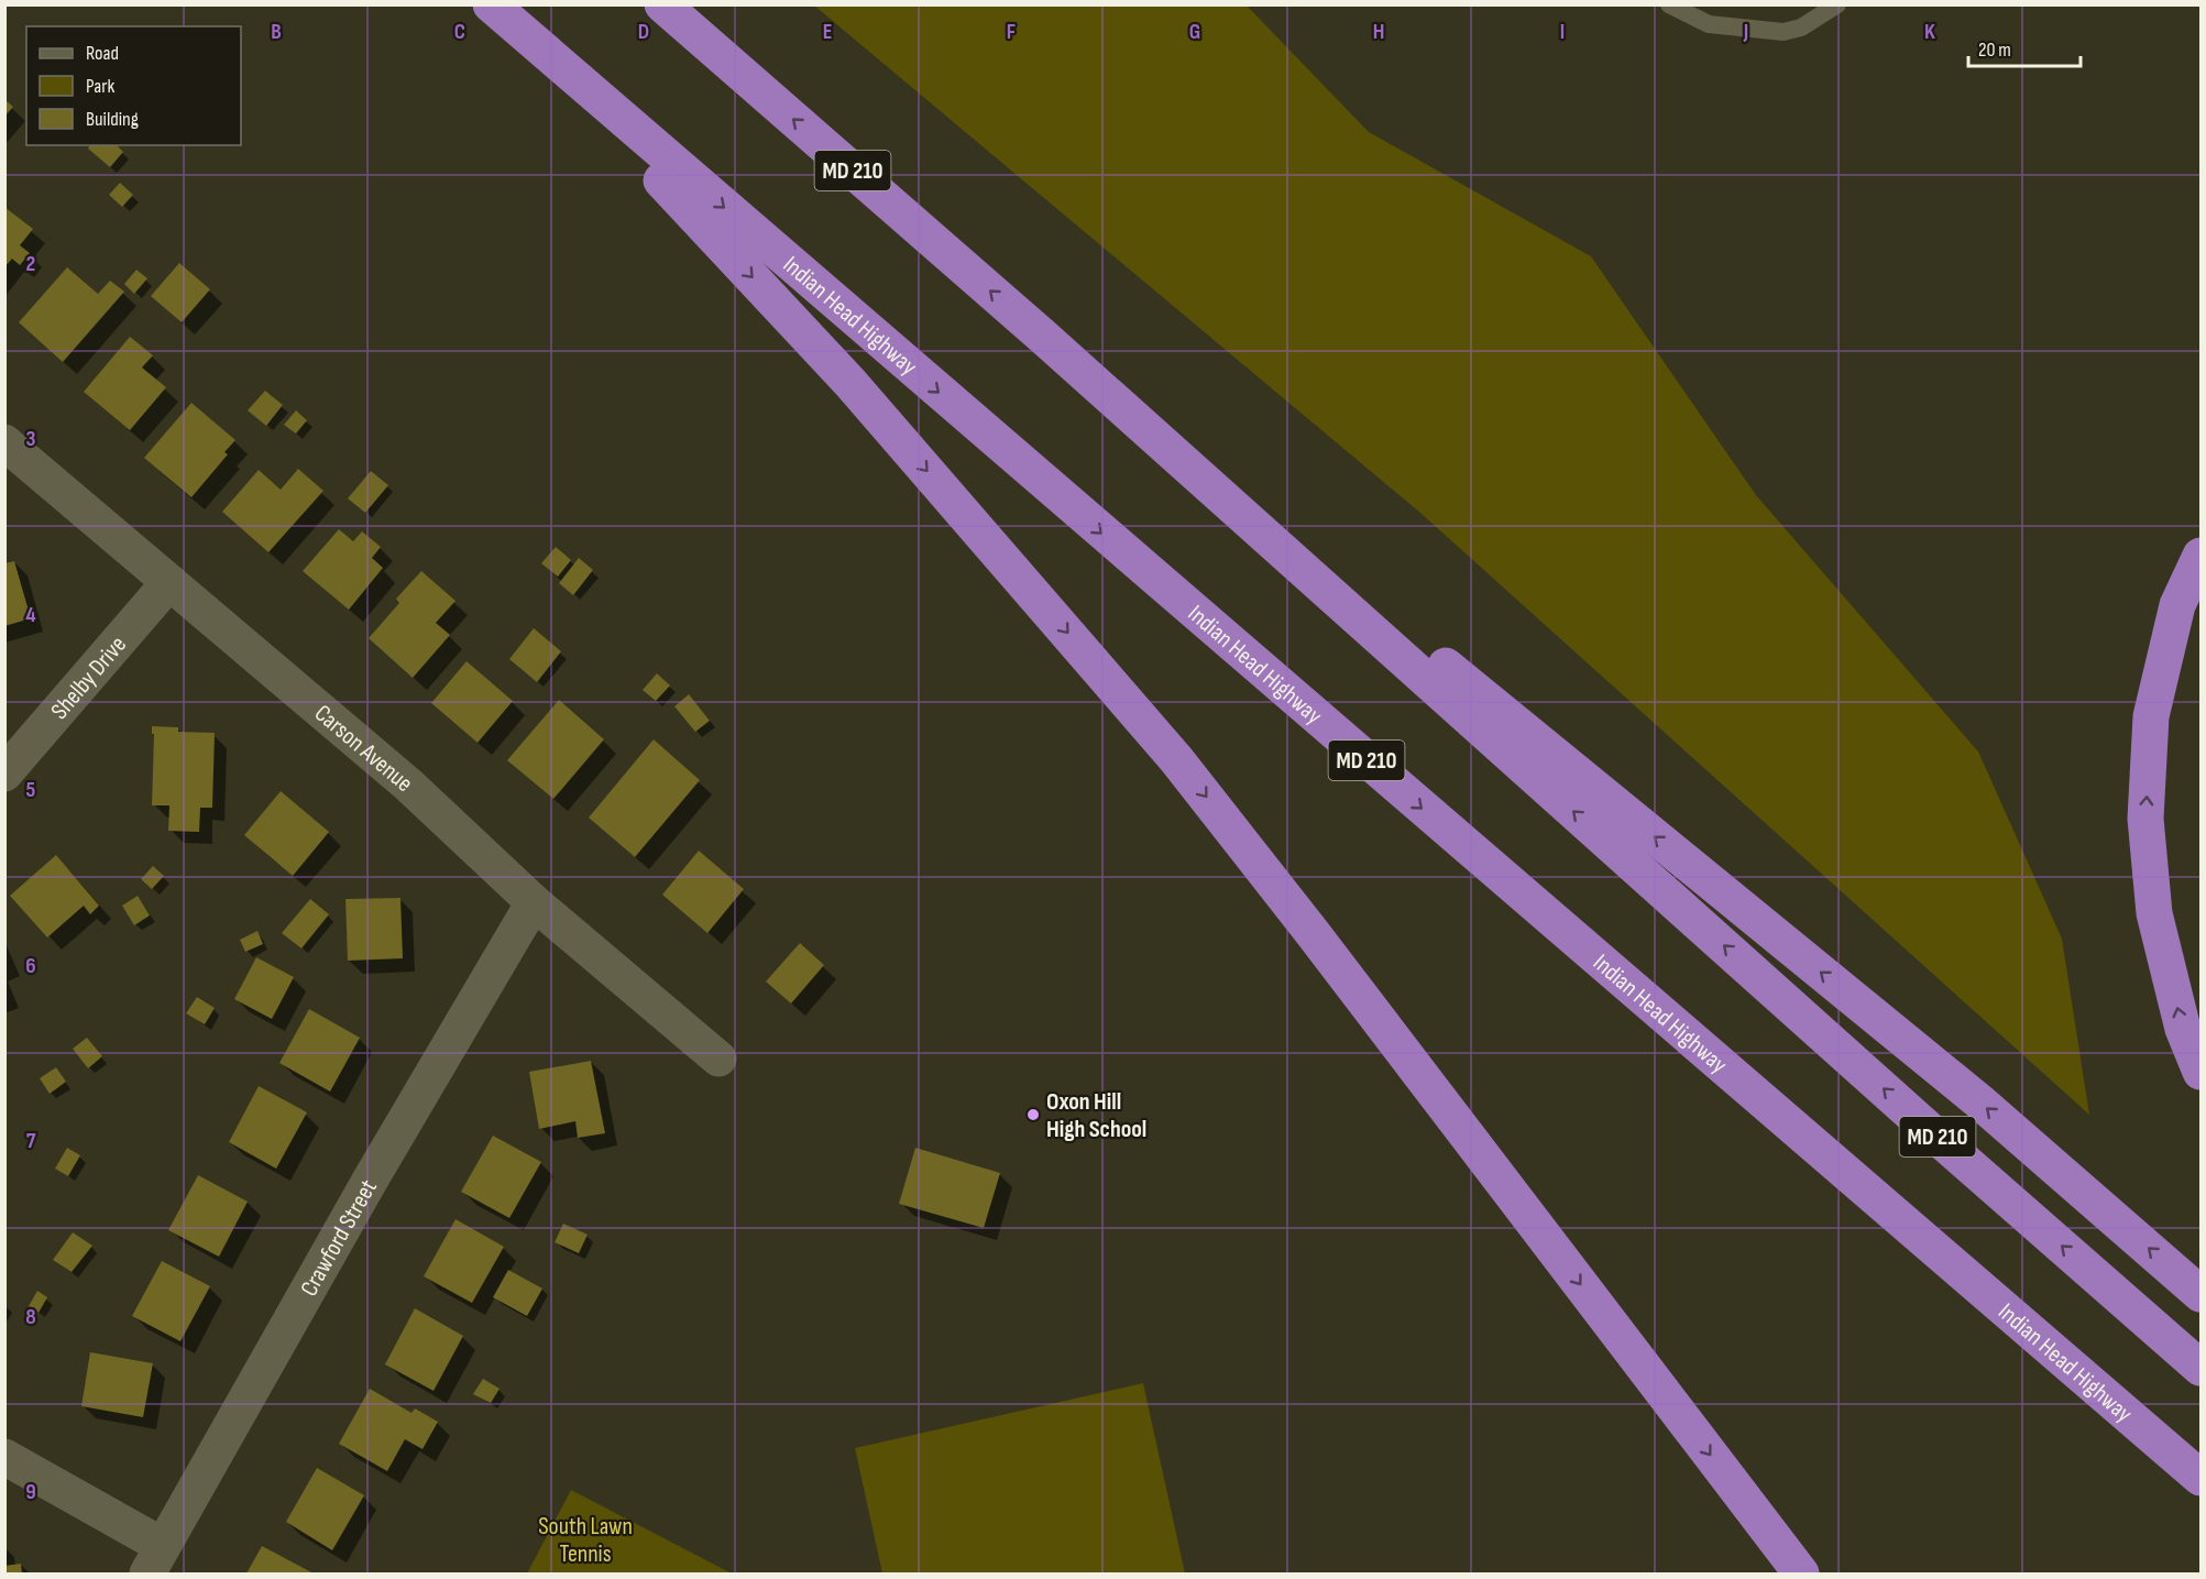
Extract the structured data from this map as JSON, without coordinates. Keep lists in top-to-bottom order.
{
  "streets": {
    "highway": ["MD 210", "Indian Head Highway"],
    "street": ["Shelby Drive", "Carson Avenue", "Crawford Street"]
  },
  "crossings": [
    ["Shelby Drive", "Carson Avenue"],
    ["Carson Avenue", "Crawford Street"]
  ],
  "parks": ["South Lawn Tennis"],
  "places": ["Oxon Hill High School"],
  "legend": ["Road", "Park", "Building"],
  "scale_bar": "20 m",
  "grid": {
    "columns": [
      "B",
      "C",
      "D",
      "E",
      "F",
      "G",
      "H",
      "I",
      "J",
      "K"
    ],
    "rows": [
      "2",
      "3",
      "4",
      "5",
      "6",
      "7",
      "8",
      "9"
    ]
  }
}
